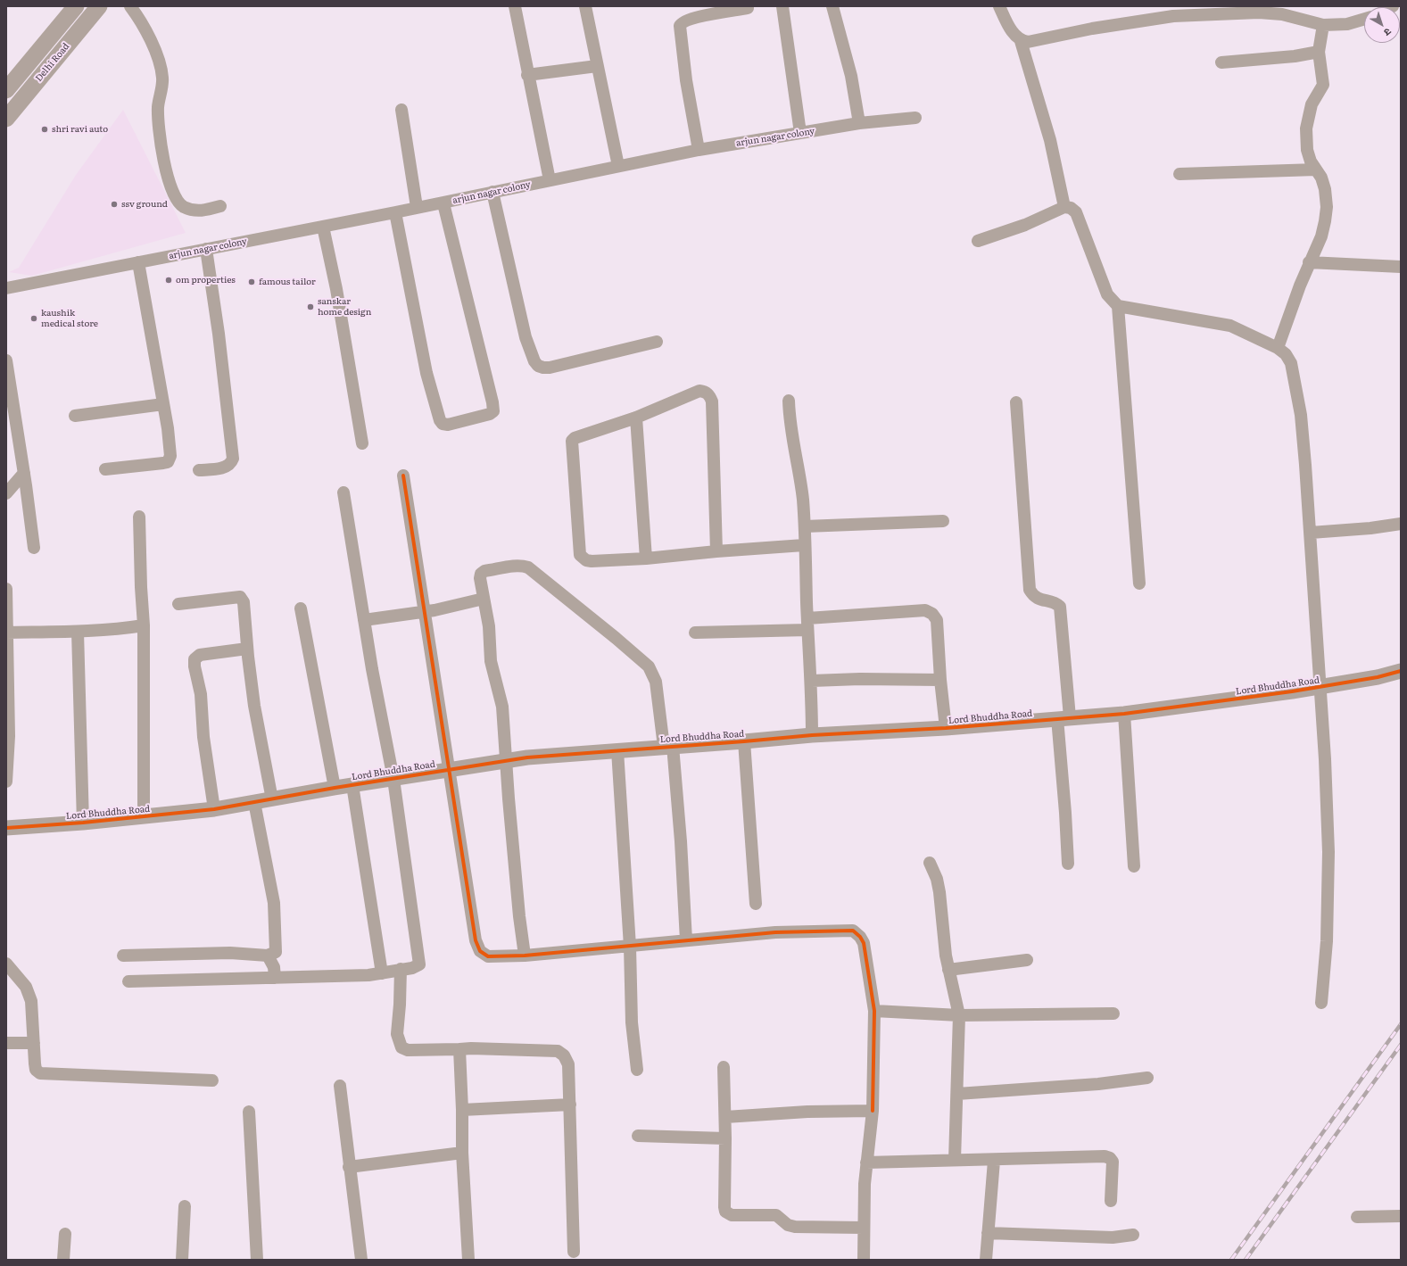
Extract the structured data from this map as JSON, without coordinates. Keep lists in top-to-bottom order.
{
  "streets": {
    "main road": ["Delhi Road"],
    "street": ["arjun nagar colony", "Lord Bhuddha Road"]
  },
  "places": [
    "shri ravi auto",
    "ssv ground",
    "om properties",
    "famous tailor",
    "sanskar home design",
    "kaushik medical store"
  ],
  "north": "bottom right"
}
